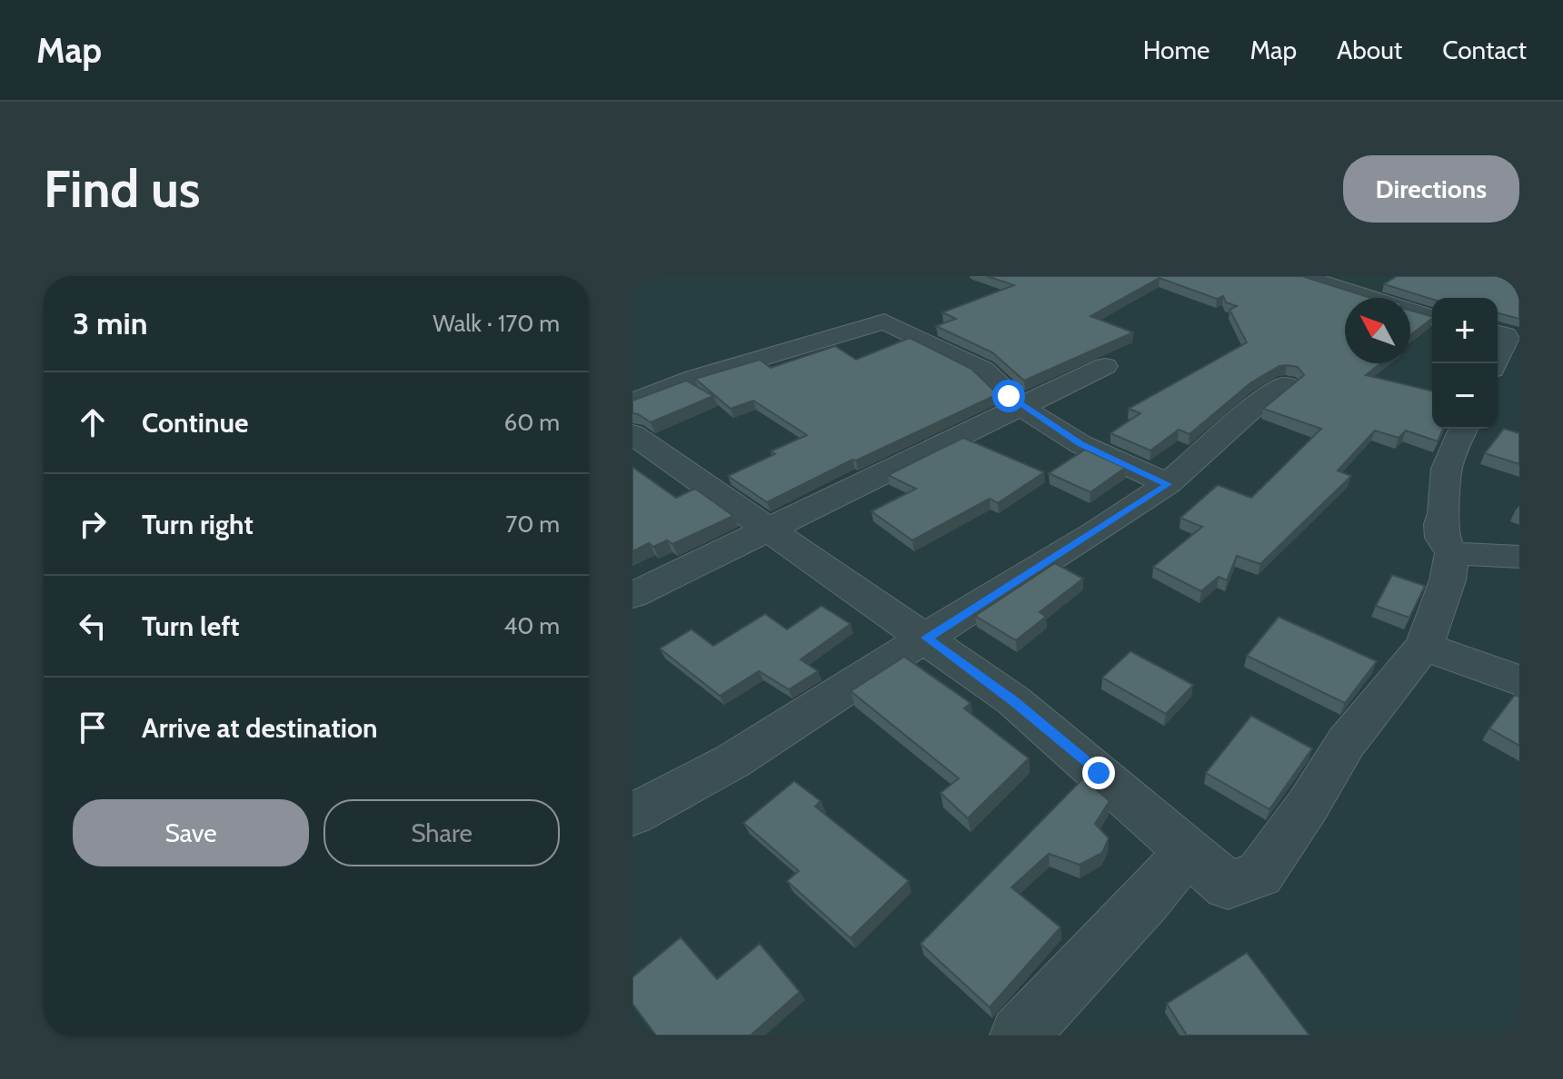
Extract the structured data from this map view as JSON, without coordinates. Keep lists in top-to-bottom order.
{
  "north": "top left",
  "page": {
    "header": "Map",
    "nav": [
      "Home",
      "Map",
      "About",
      "Contact"
    ],
    "buttons": [
      "Directions",
      ["Save", "Share"]
    ],
    "title": "Find us",
    "heading": ["3 min", "Walk · 170 m"],
    "map_buttons": ["+", "−"],
    "list": [
      ["Continue", "60 m"],
      ["Turn right", "70 m"],
      ["Turn left", "40 m"],
      "Arrive at destination"
    ]
  }
}
